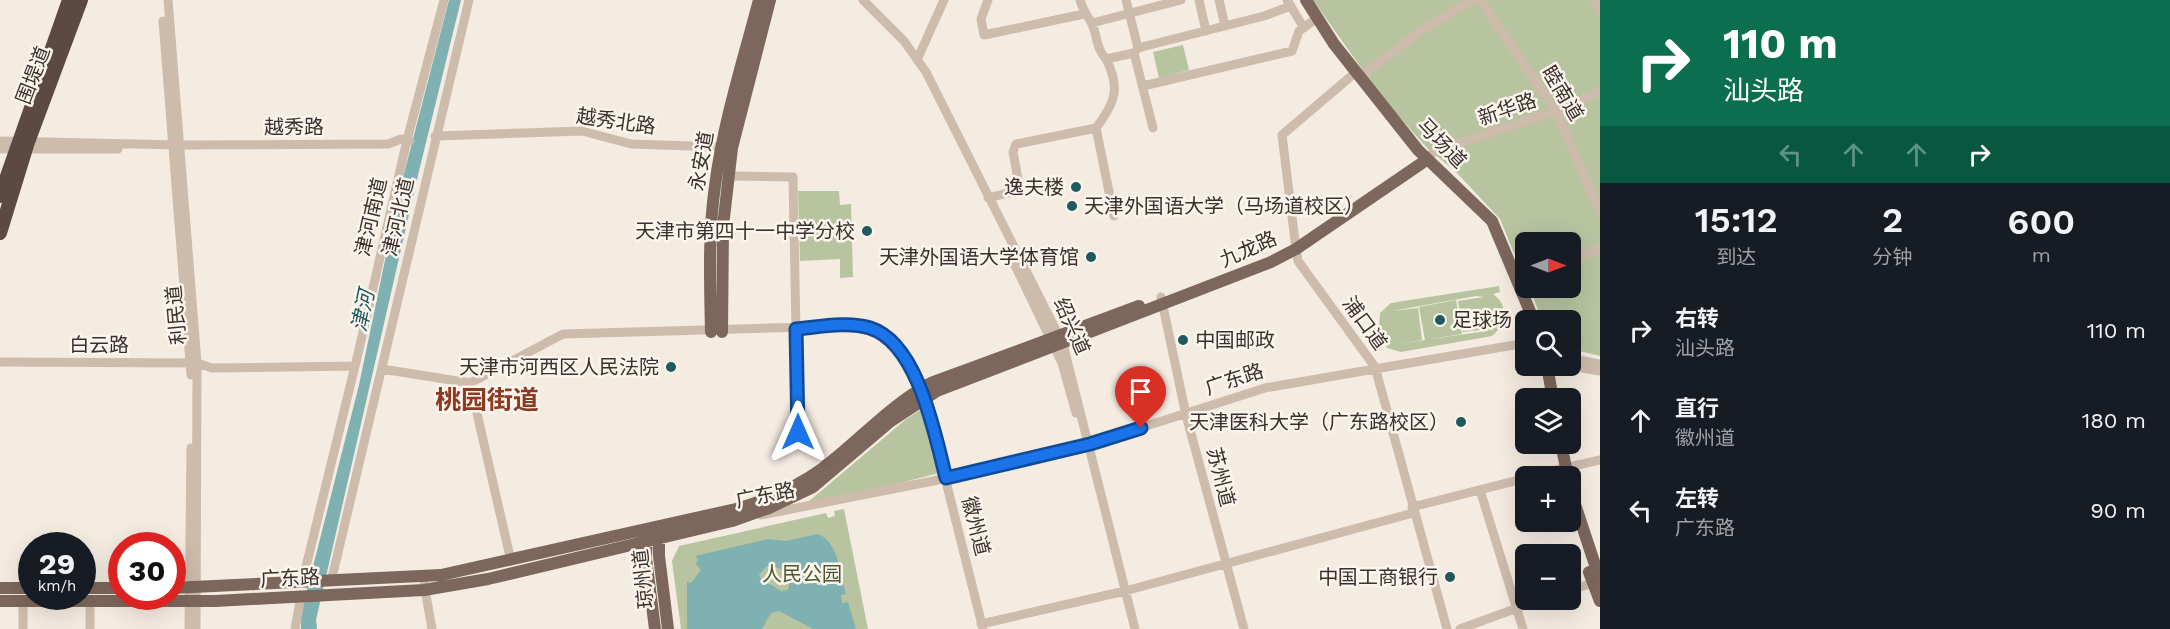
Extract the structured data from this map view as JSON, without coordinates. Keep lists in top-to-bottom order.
{
  "streets": {
    "highway": ["围堤道"],
    "main road": [
      "马场道",
      "永安道",
      "九龙路",
      "广东路",
      "琼州道"
    ],
    "street": [
      "睦南道",
      "新华路",
      "越秀北路",
      "越秀路",
      "津河南道",
      "津河北道",
      "利民道",
      "浦口道",
      "绍兴道",
      "白云路",
      "苏州道",
      "徽州道"
    ]
  },
  "crossings": [
    ["围堤道", "越秀路"],
    ["睦南道", "新华路"],
    ["新华路", "马场道"],
    ["新华路", "九龙路"],
    ["越秀北路", "永安道"],
    ["越秀北路", "津河北道"],
    ["越秀路", "津河南道"],
    ["越秀路", "利民道"],
    ["马场道", "九龙路"],
    ["马场道", "浦口道"],
    ["永安道", "徽州道"],
    ["津河南道", "白云路"],
    ["津河南道", "广东路"],
    ["津河北道", "广东路"],
    ["九龙路", "浦口道"],
    ["九龙路", "绍兴道"],
    ["九龙路", "广东路"],
    ["九龙路", "苏州道"],
    ["九龙路", "徽州道"],
    ["利民道", "白云路"],
    ["利民道", "广东路"],
    ["浦口道", "广东路"],
    ["绍兴道", "广东路"],
    ["广东路", "苏州道"],
    ["广东路", "徽州道"],
    ["广东路", "琼州道"]
  ],
  "districts": ["桃园街道"],
  "water": ["津河"],
  "parks": ["人民公园"],
  "places": [
    "逸夫楼",
    "天津外国语大学（马场道校区）",
    "天津市第四十一中学分校",
    "天津外国语大学体育馆",
    "足球场",
    "中国邮政",
    "天津市河西区人民法院",
    "天津医科大学（广东路校区）",
    "中国工商银行"
  ],
  "north": "right",
  "page": {
    "turn": ["110 m", "汕头路"],
    "eta": [
      "15:12",
      "到达",
      "2",
      "分钟",
      "600",
      "m"
    ],
    "map_buttons": ["+", "−"],
    "list": [
      {
        "name": "右转",
        "note": "汕头路",
        "value": "110 m"
      },
      {
        "name": "直行",
        "note": "徽州道",
        "value": "180 m"
      },
      {
        "name": "左转",
        "note": "广东路",
        "value": "90 m"
      }
    ],
    "speed": "29 km/h",
    "limit": "30"
  }
}
